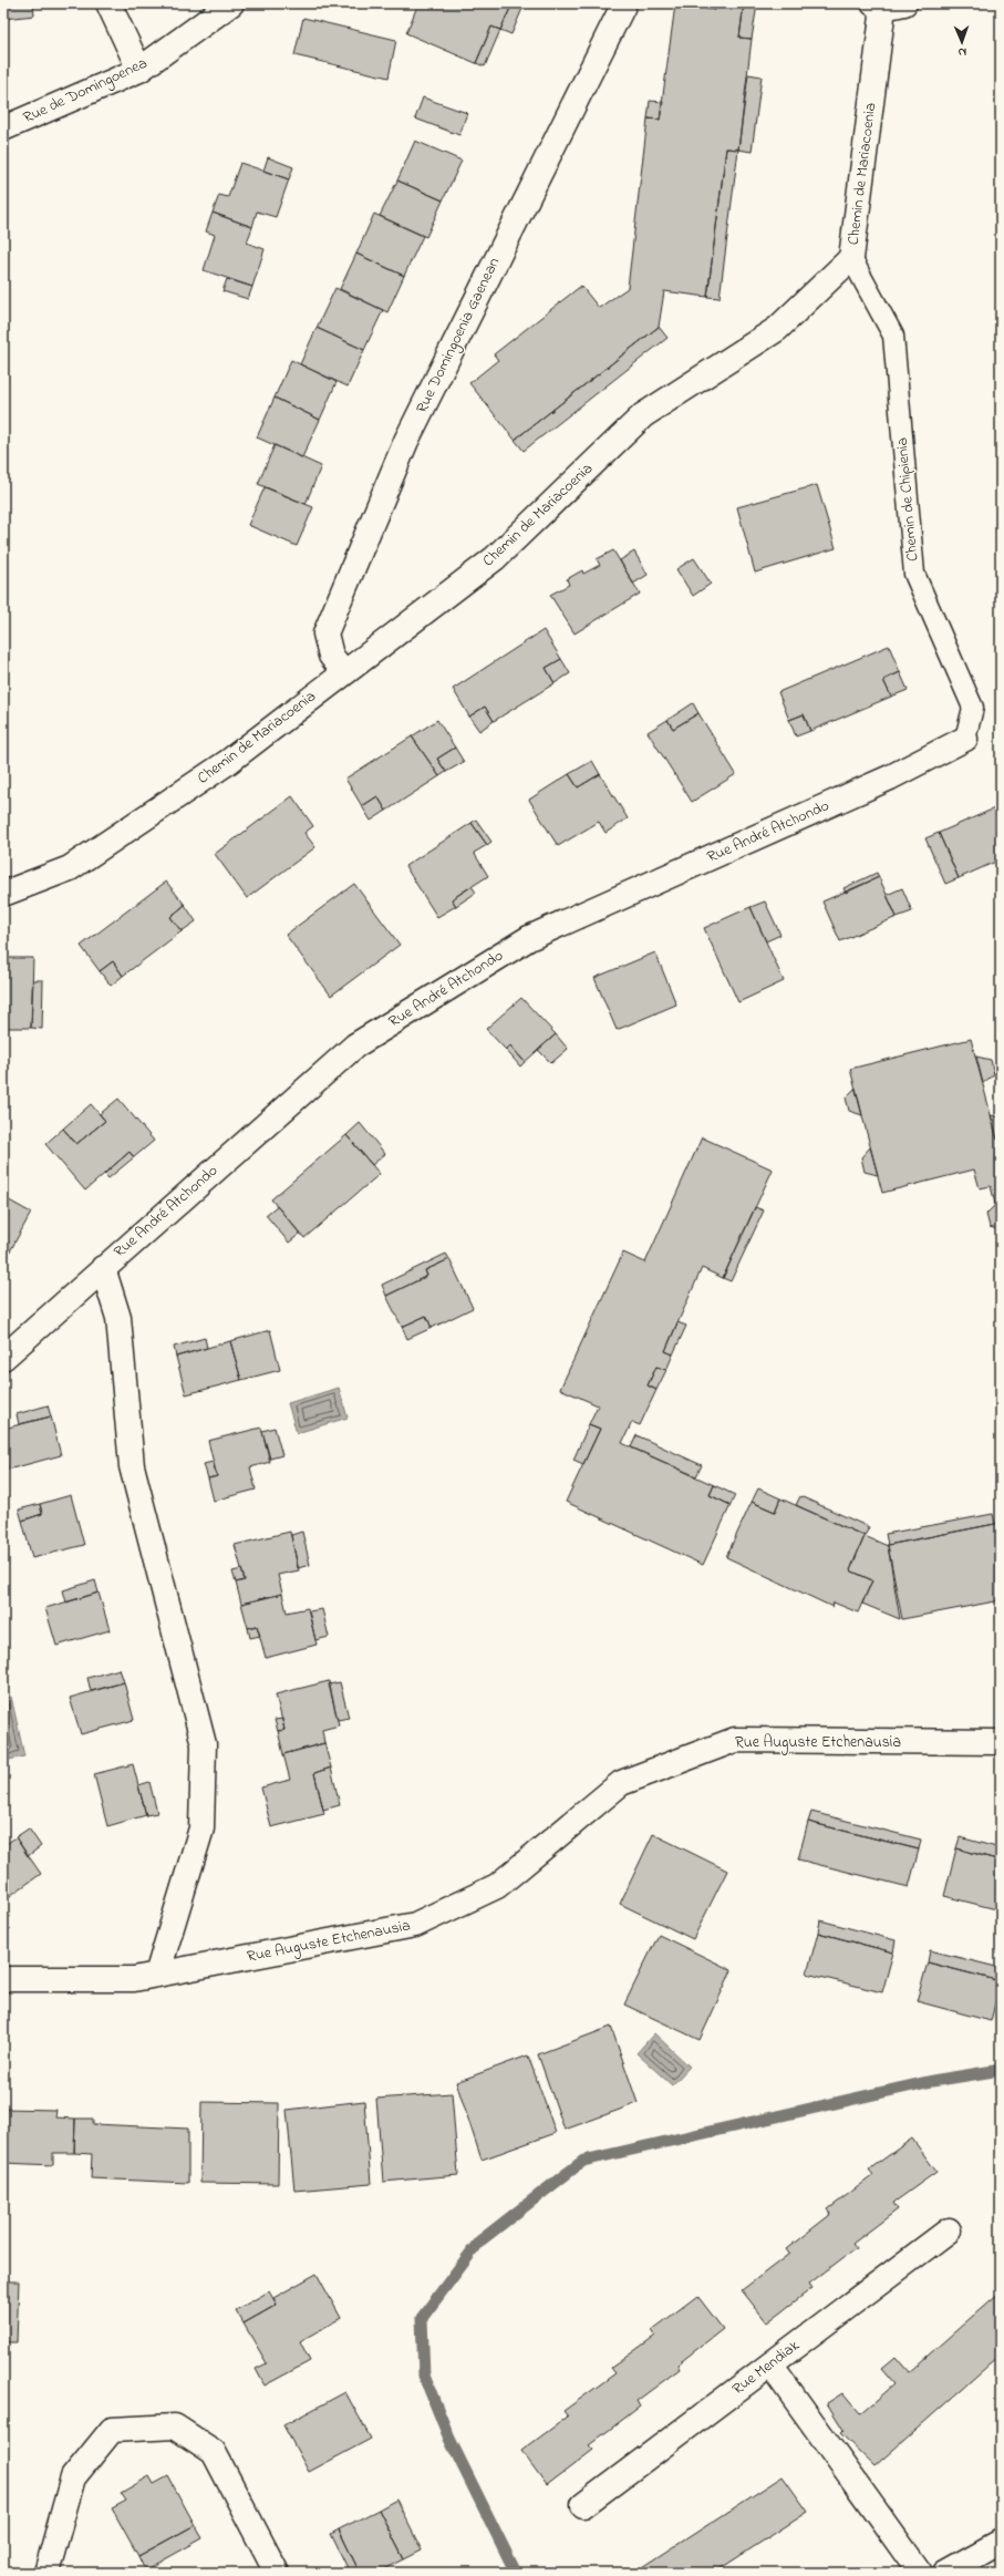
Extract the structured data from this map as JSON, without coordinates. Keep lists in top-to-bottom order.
{
  "streets": {
    "street": [
      "Rue de Domingoenea",
      "Chemin de Mariacoenia",
      "Rue Domingoenia Gaenean",
      "Rue André Atchondo",
      "Rue Auguste Etchenausia",
      "Rue Mendiak"
    ],
    "lane": ["Chemin de Chipienia"]
  },
  "crossings": [
    ["Chemin de Mariacoenia", "Rue Domingoenia Gaenean"],
    ["Chemin de Mariacoenia", "Chemin de Chipienia"],
    ["Chemin de Chipienia", "Rue André Atchondo"]
  ],
  "north": "bottom"
}
